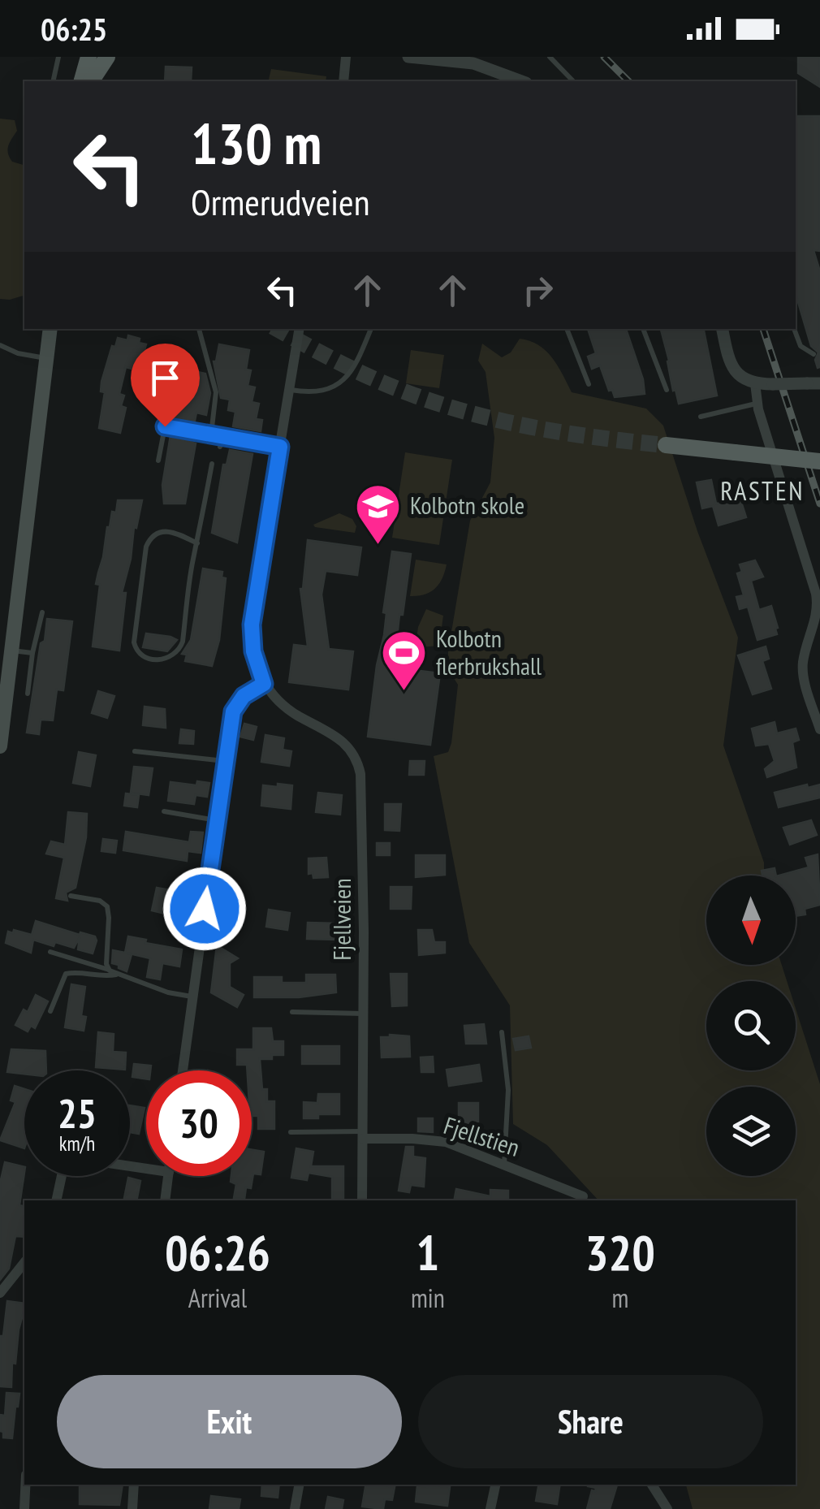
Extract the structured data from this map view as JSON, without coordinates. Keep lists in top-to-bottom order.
{
  "streets": {
    "street": ["Fjellveien", "Fjellstien"]
  },
  "crossings": [
    ["Fjellveien", "Fjellstien"]
  ],
  "districts": ["RASTEN"],
  "places": {
    "school or university": ["Kolbotn skole"],
    "sports": ["Kolbotn flerbrukshall"]
  },
  "north": "bottom",
  "page": {
    "status": "06:25",
    "turn": ["130 m", "Ormerudveien"],
    "speed": "25 km/h",
    "limit": "30",
    "eta": [
      "06:26",
      "Arrival",
      "1",
      "min",
      "320",
      "m"
    ],
    "buttons": ["Exit", "Share"]
  }
}
